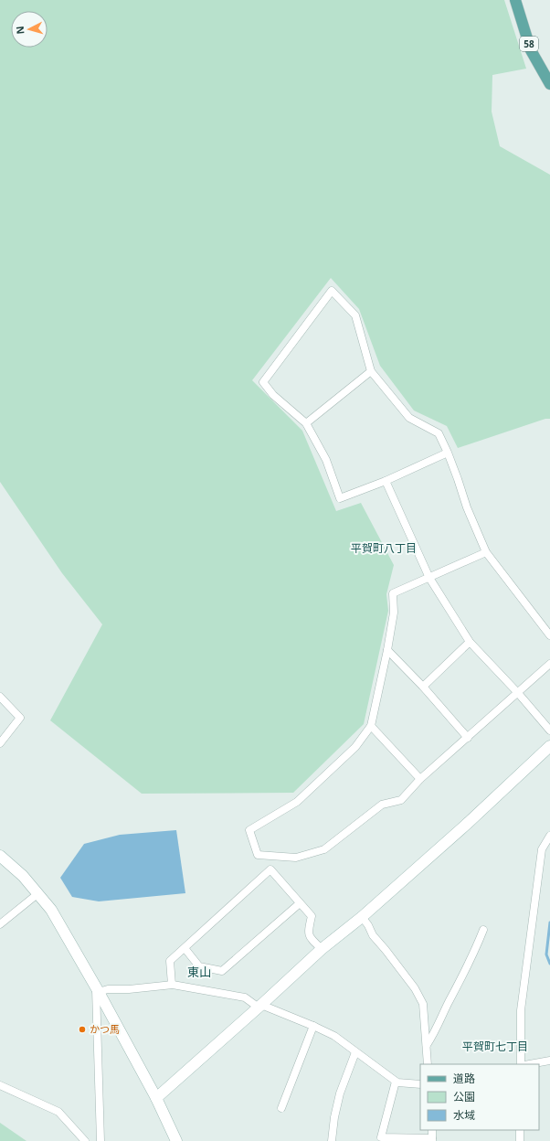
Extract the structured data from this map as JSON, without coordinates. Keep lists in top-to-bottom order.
{
  "streets": {
    "main road": ["58"]
  },
  "districts": ["平賀町八丁目", "東山", "平賀町七丁目"],
  "places": ["かつ馬"],
  "legend": ["道路", "公園", "水域"],
  "north": "left"
}
